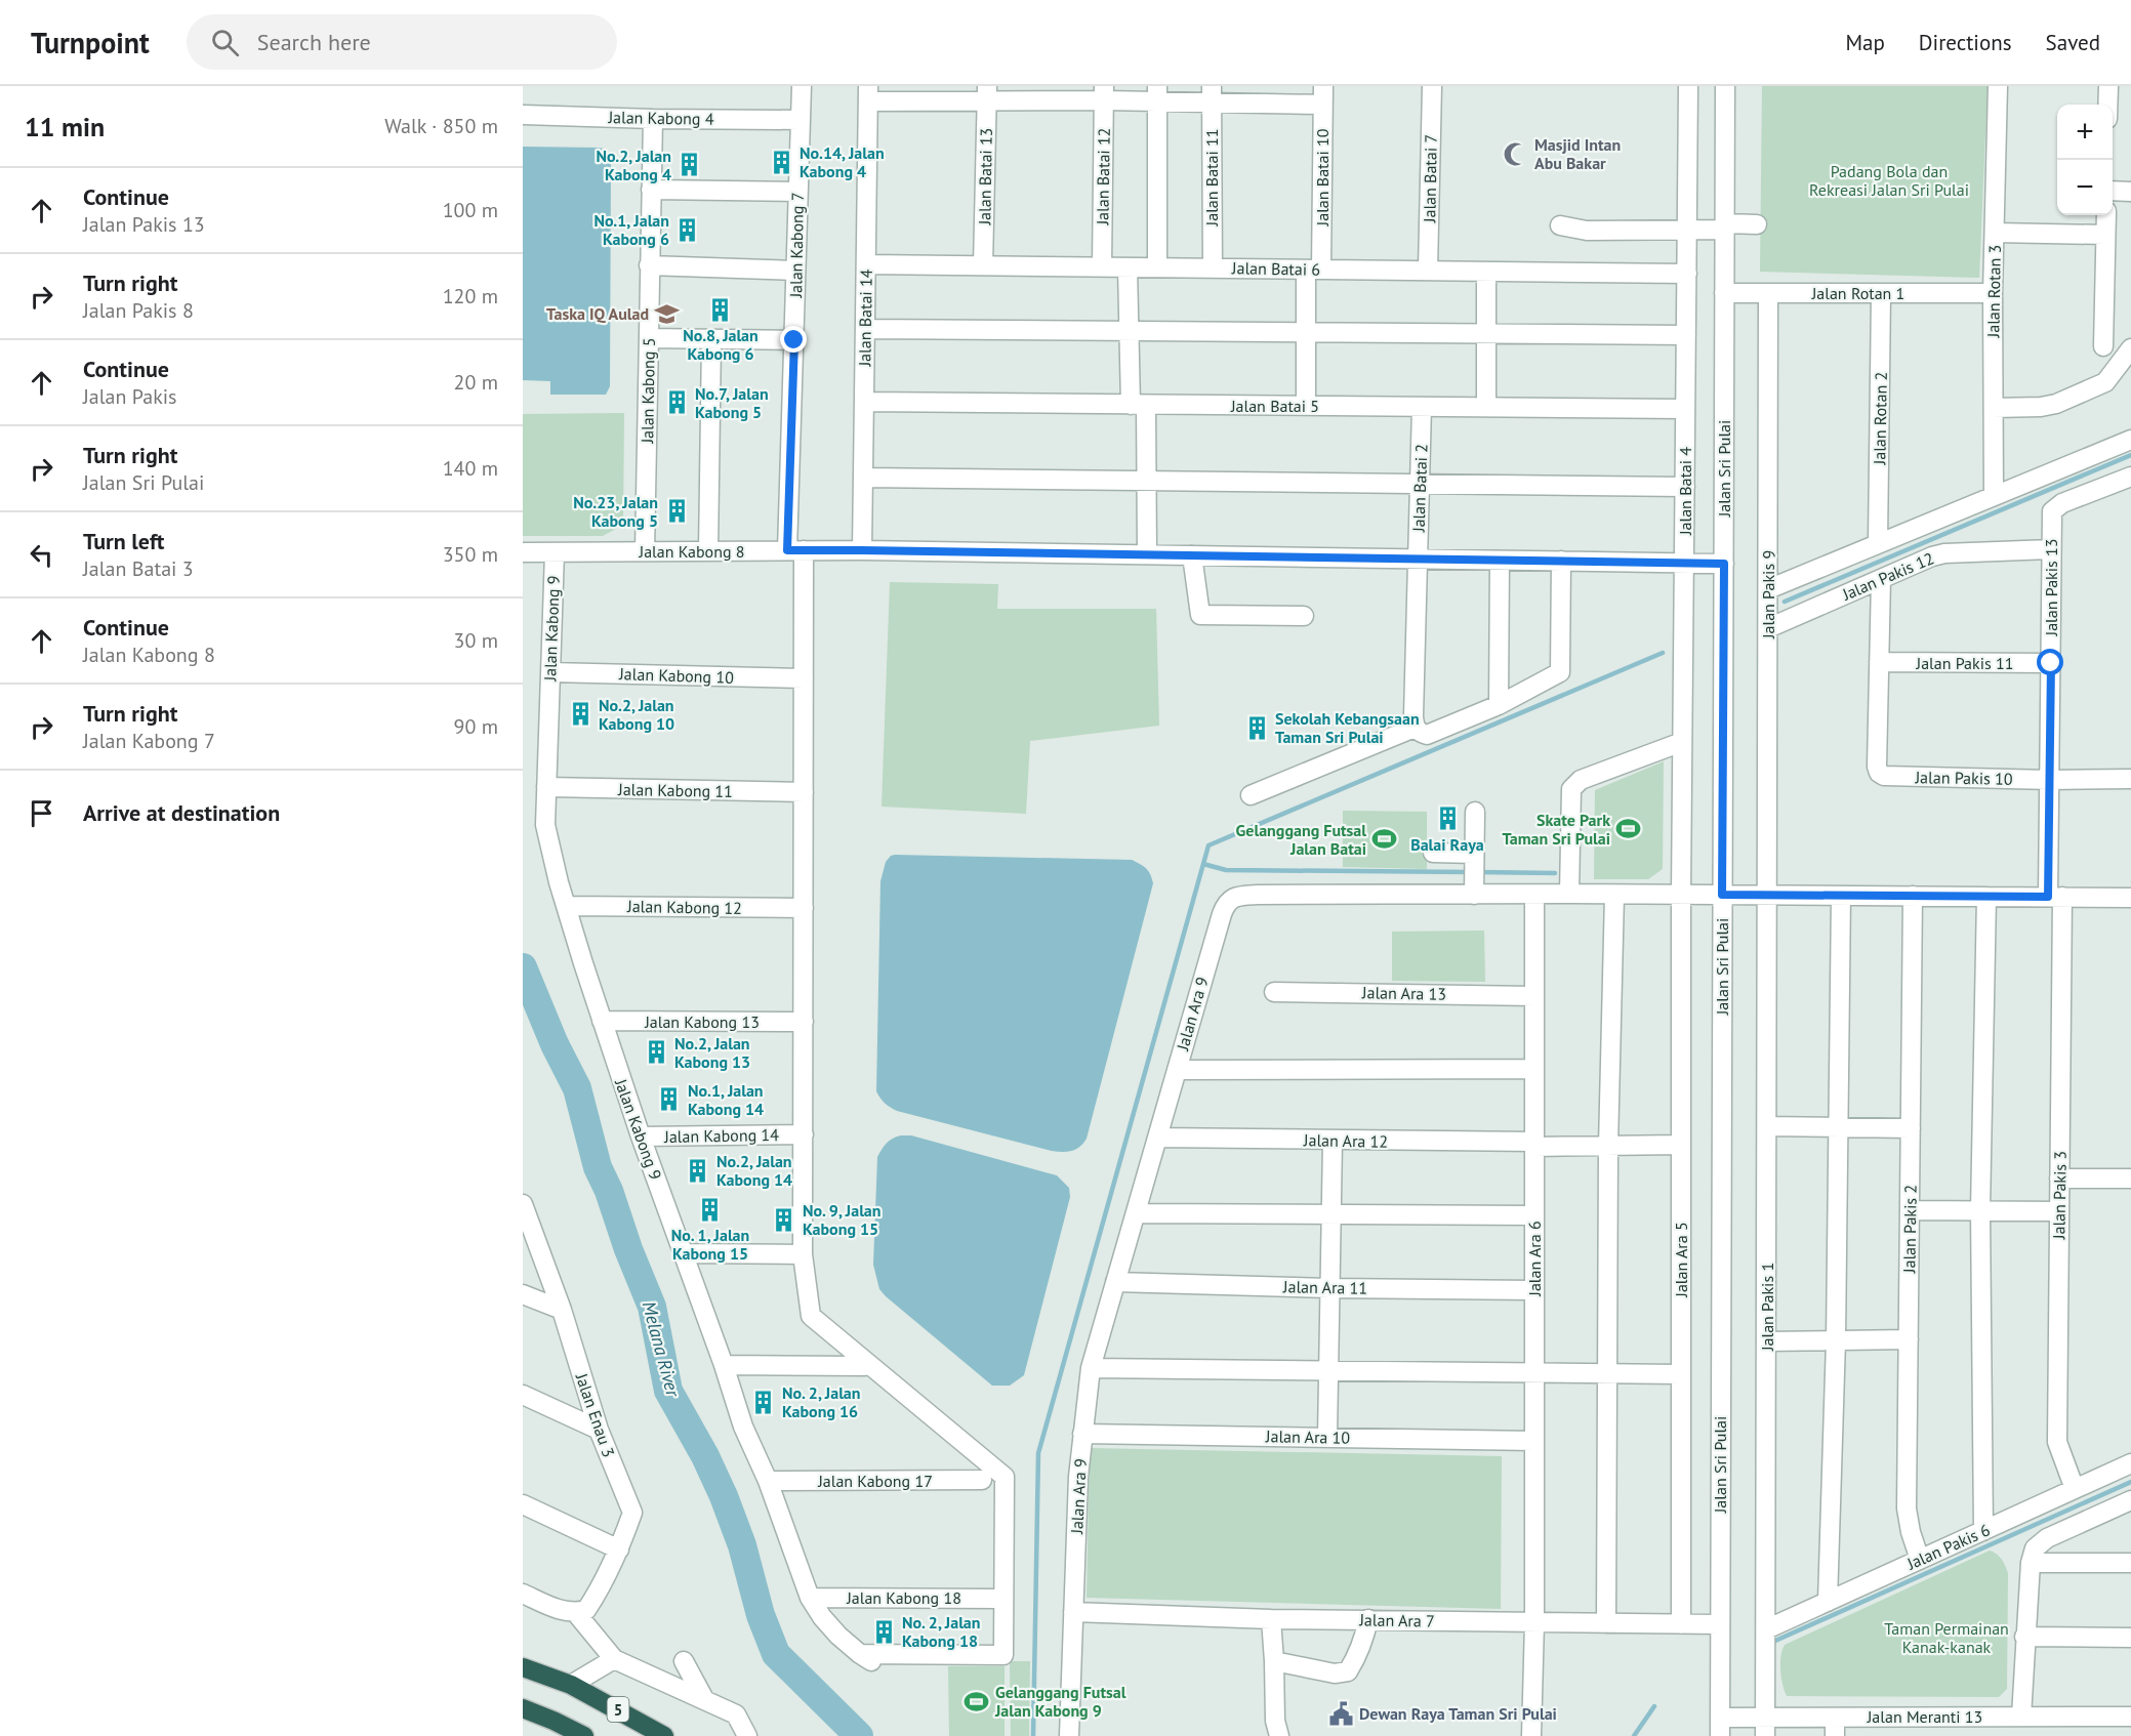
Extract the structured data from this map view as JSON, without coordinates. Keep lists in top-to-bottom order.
{
  "streets": {
    "highway": ["5"],
    "street": [
      "Jalan Kabong 4",
      "Jalan Batai 13",
      "Jalan Batai 12",
      "Jalan Batai 11",
      "Jalan Batai 10",
      "Jalan Batai 7",
      "Jalan Kabong 7",
      "Jalan Batai 6",
      "Jalan Rotan 3",
      "Jalan Rotan 1",
      "Jalan Batai 14",
      "Jalan Kabong 5",
      "Jalan Batai 5",
      "Jalan Rotan 2",
      "Jalan Sri Pulai",
      "Jalan Batai 2",
      "Jalan Batai 4",
      "Jalan Kabong 8",
      "Jalan Pakis 12",
      "Jalan Pakis 13",
      "Jalan Pakis 9",
      "Jalan Kabong 9",
      "Jalan Pakis 11",
      "Jalan Kabong 10",
      "Jalan Pakis 10",
      "Jalan Kabong 11",
      "Jalan Kabong 12",
      "Jalan Ara 13",
      "Jalan Ara 9",
      "Jalan Kabong 13",
      "Jalan Kabong 14",
      "Jalan Ara 12",
      "Jalan Pakis 3",
      "Jalan Pakis 2",
      "Jalan Ara 6",
      "Jalan Ara 5",
      "Jalan Ara 11",
      "Jalan Pakis 1",
      "Jalan Enau 3",
      "Jalan Ara 10",
      "Jalan Kabong 17",
      "Jalan Pakis 6",
      "Jalan Kabong 18",
      "Jalan Ara 7",
      "Jalan Meranti 13"
    ]
  },
  "crossings": [
    ["Jalan Kabong 4", "Jalan Kabong 7"],
    ["Jalan Kabong 4", "Jalan Kabong 5"],
    ["Jalan Batai 13", "Jalan Batai 6"],
    ["Jalan Batai 12", "Jalan Batai 6"],
    ["Jalan Batai 11", "Jalan Batai 6"],
    ["Jalan Batai 10", "Jalan Batai 6"],
    ["Jalan Batai 10", "Jalan Batai 5"],
    ["Jalan Batai 7", "Jalan Batai 6"],
    ["Jalan Kabong 7", "Jalan Kabong 8"],
    ["Jalan Kabong 7", "Jalan Kabong 9"],
    ["Jalan Kabong 7", "Jalan Kabong 10"],
    ["Jalan Kabong 7", "Jalan Kabong 11"],
    ["Jalan Kabong 7", "Jalan Kabong 12"],
    ["Jalan Kabong 7", "Jalan Kabong 13"],
    ["Jalan Kabong 7", "Jalan Kabong 14"],
    ["Jalan Batai 6", "Jalan Batai 14"],
    ["Jalan Batai 6", "Jalan Batai 4"],
    ["Jalan Rotan 3", "Jalan Rotan 1"],
    ["Jalan Rotan 1", "Jalan Rotan 2"],
    ["Jalan Rotan 1", "Jalan Sri Pulai"],
    ["Jalan Rotan 1", "Jalan Pakis 9"],
    ["Jalan Batai 14", "Jalan Batai 5"],
    ["Jalan Batai 14", "Jalan Kabong 8"],
    ["Jalan Kabong 5", "Jalan Kabong 8"],
    ["Jalan Batai 5", "Jalan Batai 2"],
    ["Jalan Batai 5", "Jalan Batai 4"],
    ["Jalan Sri Pulai", "Jalan Kabong 8"],
    ["Jalan Sri Pulai", "Jalan Ara 9"],
    ["Jalan Sri Pulai", "Jalan Ara 7"],
    ["Jalan Sri Pulai", "Jalan Meranti 13"],
    ["Jalan Batai 2", "Jalan Kabong 8"],
    ["Jalan Batai 4", "Jalan Kabong 8"],
    ["Jalan Batai 4", "Jalan Ara 9"],
    ["Jalan Batai 4", "Jalan Ara 5"],
    ["Jalan Kabong 8", "Jalan Kabong 9"],
    ["Jalan Pakis 12", "Jalan Pakis 13"],
    ["Jalan Pakis 12", "Jalan Pakis 9"],
    ["Jalan Pakis 13", "Jalan Pakis 11"],
    ["Jalan Pakis 13", "Jalan Pakis 10"],
    ["Jalan Pakis 13", "Jalan Ara 9"],
    ["Jalan Pakis 13", "Jalan Pakis 3"],
    ["Jalan Pakis 9", "Jalan Ara 9"],
    ["Jalan Pakis 9", "Jalan Pakis 1"],
    ["Jalan Kabong 9", "Jalan Kabong 10"],
    ["Jalan Kabong 9", "Jalan Kabong 11"],
    ["Jalan Kabong 9", "Jalan Kabong 12"],
    ["Jalan Kabong 9", "Jalan Kabong 13"],
    ["Jalan Kabong 9", "Jalan Kabong 14"],
    ["Jalan Kabong 9", "Jalan Kabong 17"],
    ["Jalan Kabong 9", "Jalan Kabong 18"],
    ["Jalan Pakis 11", "Jalan Pakis 10"],
    ["Jalan Ara 13", "Jalan Ara 6"],
    ["Jalan Ara 9", "Jalan Ara 12"],
    ["Jalan Ara 9", "Jalan Pakis 3"],
    ["Jalan Ara 9", "Jalan Pakis 2"],
    ["Jalan Ara 9", "Jalan Ara 6"],
    ["Jalan Ara 9", "Jalan Ara 5"],
    ["Jalan Ara 9", "Jalan Ara 11"],
    ["Jalan Ara 9", "Jalan Pakis 1"],
    ["Jalan Ara 9", "Jalan Ara 10"],
    ["Jalan Ara 9", "Jalan Ara 7"],
    ["Jalan Ara 12", "Jalan Ara 6"],
    ["Jalan Ara 12", "Jalan Ara 5"],
    ["Jalan Pakis 3", "Jalan Pakis 6"],
    ["Jalan Pakis 2", "Jalan Pakis 6"],
    ["Jalan Ara 6", "Jalan Ara 11"],
    ["Jalan Ara 6", "Jalan Ara 10"],
    ["Jalan Ara 6", "Jalan Ara 7"],
    ["Jalan Ara 5", "Jalan Ara 7"],
    ["Jalan Pakis 1", "Jalan Pakis 6"],
    ["Jalan Pakis 1", "Jalan Meranti 13"]
  ],
  "water": ["Melana River"],
  "parks": ["Padang Bola dan Rekreasi Jalan Sri Pulai", "Taman Permainan Kanak-kanak"],
  "places": {
    "mosque": ["Masjid Intan Abu Bakar"],
    "building": [
      "No.14, Jalan Kabong 4",
      "No.2, Jalan Kabong 4",
      "No.1, Jalan Kabong 6",
      "No.8, Jalan Kabong 6",
      "No.7, Jalan Kabong 5",
      "No.23, Jalan Kabong 5",
      "No.2, Jalan Kabong 10",
      "Sekolah Kebangsaan Taman Sri Pulai",
      "Balai Raya",
      "No.2, Jalan Kabong 13",
      "No.1, Jalan Kabong 14",
      "No.2, Jalan Kabong 14",
      "No. 1, Jalan Kabong 15",
      "No. 9, Jalan Kabong 15",
      "No. 2, Jalan Kabong 16",
      "No. 2, Jalan Kabong 18"
    ],
    "school or university": ["Taska IQ Aulad"],
    "sports": ["Skate Park Taman Sri Pulai", "Gelanggang Futsal Jalan Batai", "Gelanggang Futsal Jalan Kabong 9"],
    "public building": ["Dewan Raya Taman Sri Pulai"]
  },
  "page": {
    "header": "Turnpoint",
    "search": "Search here",
    "nav": ["Map", "Directions", "Saved"],
    "heading": ["11 min", "Walk · 850 m"],
    "map_buttons": ["+", "−"],
    "list": [
      ["Continue", "Jalan Pakis 13", "100 m"],
      ["Turn right", "Jalan Pakis 8", "120 m"],
      ["Continue", "Jalan Pakis", "20 m"],
      ["Turn right", "Jalan Sri Pulai", "140 m"],
      ["Turn left", "Jalan Batai 3", "350 m"],
      ["Continue", "Jalan Kabong 8", "30 m"],
      ["Turn right", "Jalan Kabong 7", "90 m"],
      "Arrive at destination"
    ]
  }
}
